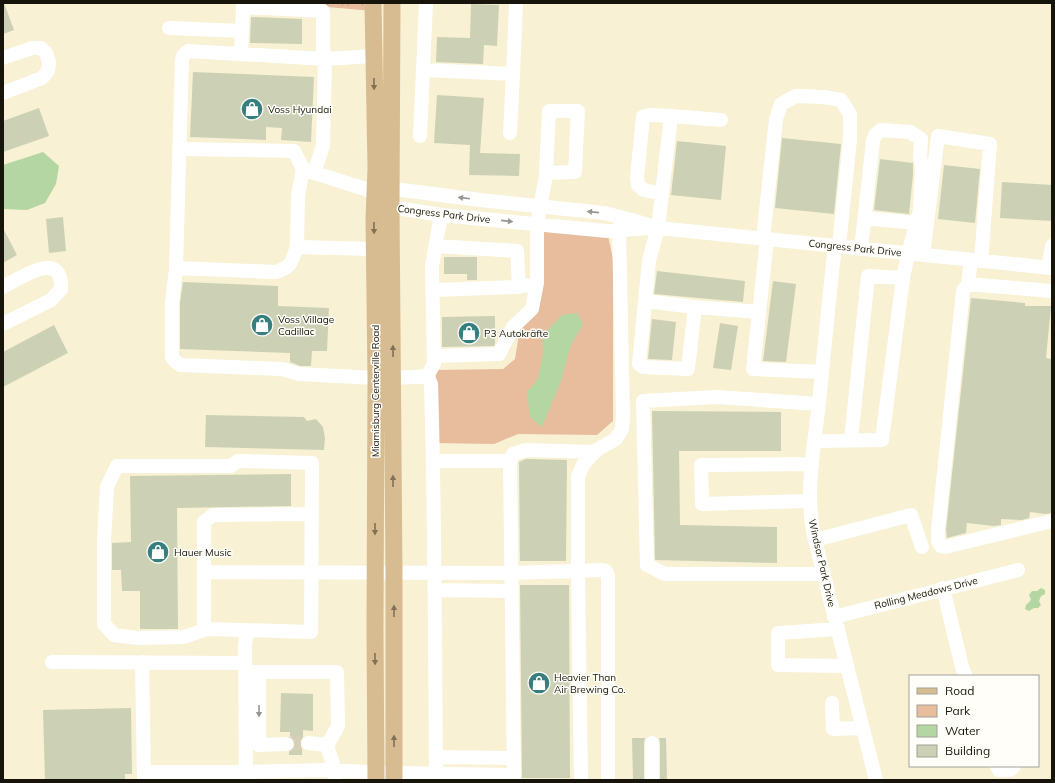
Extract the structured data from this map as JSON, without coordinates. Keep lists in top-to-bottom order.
{
  "streets": {
    "main road": ["Miamisburg Centerville Road"],
    "street": ["Congress Park Drive", "Windsor Park Drive", "Rolling Meadows Drive"]
  },
  "crossings": [
    ["Congress Park Drive", "Miamisburg Centerville Road"],
    ["Congress Park Drive", "Windsor Park Drive"],
    ["Windsor Park Drive", "Rolling Meadows Drive"]
  ],
  "places": {
    "shop": [
      "Voss Hyundai",
      "Voss Village Cadillac",
      "P3 Autokräfte",
      "Hauer Music",
      "Heavier Than Air Brewing Co."
    ]
  },
  "legend": [
    "Road",
    "Park",
    "Water",
    "Building"
  ]
}
